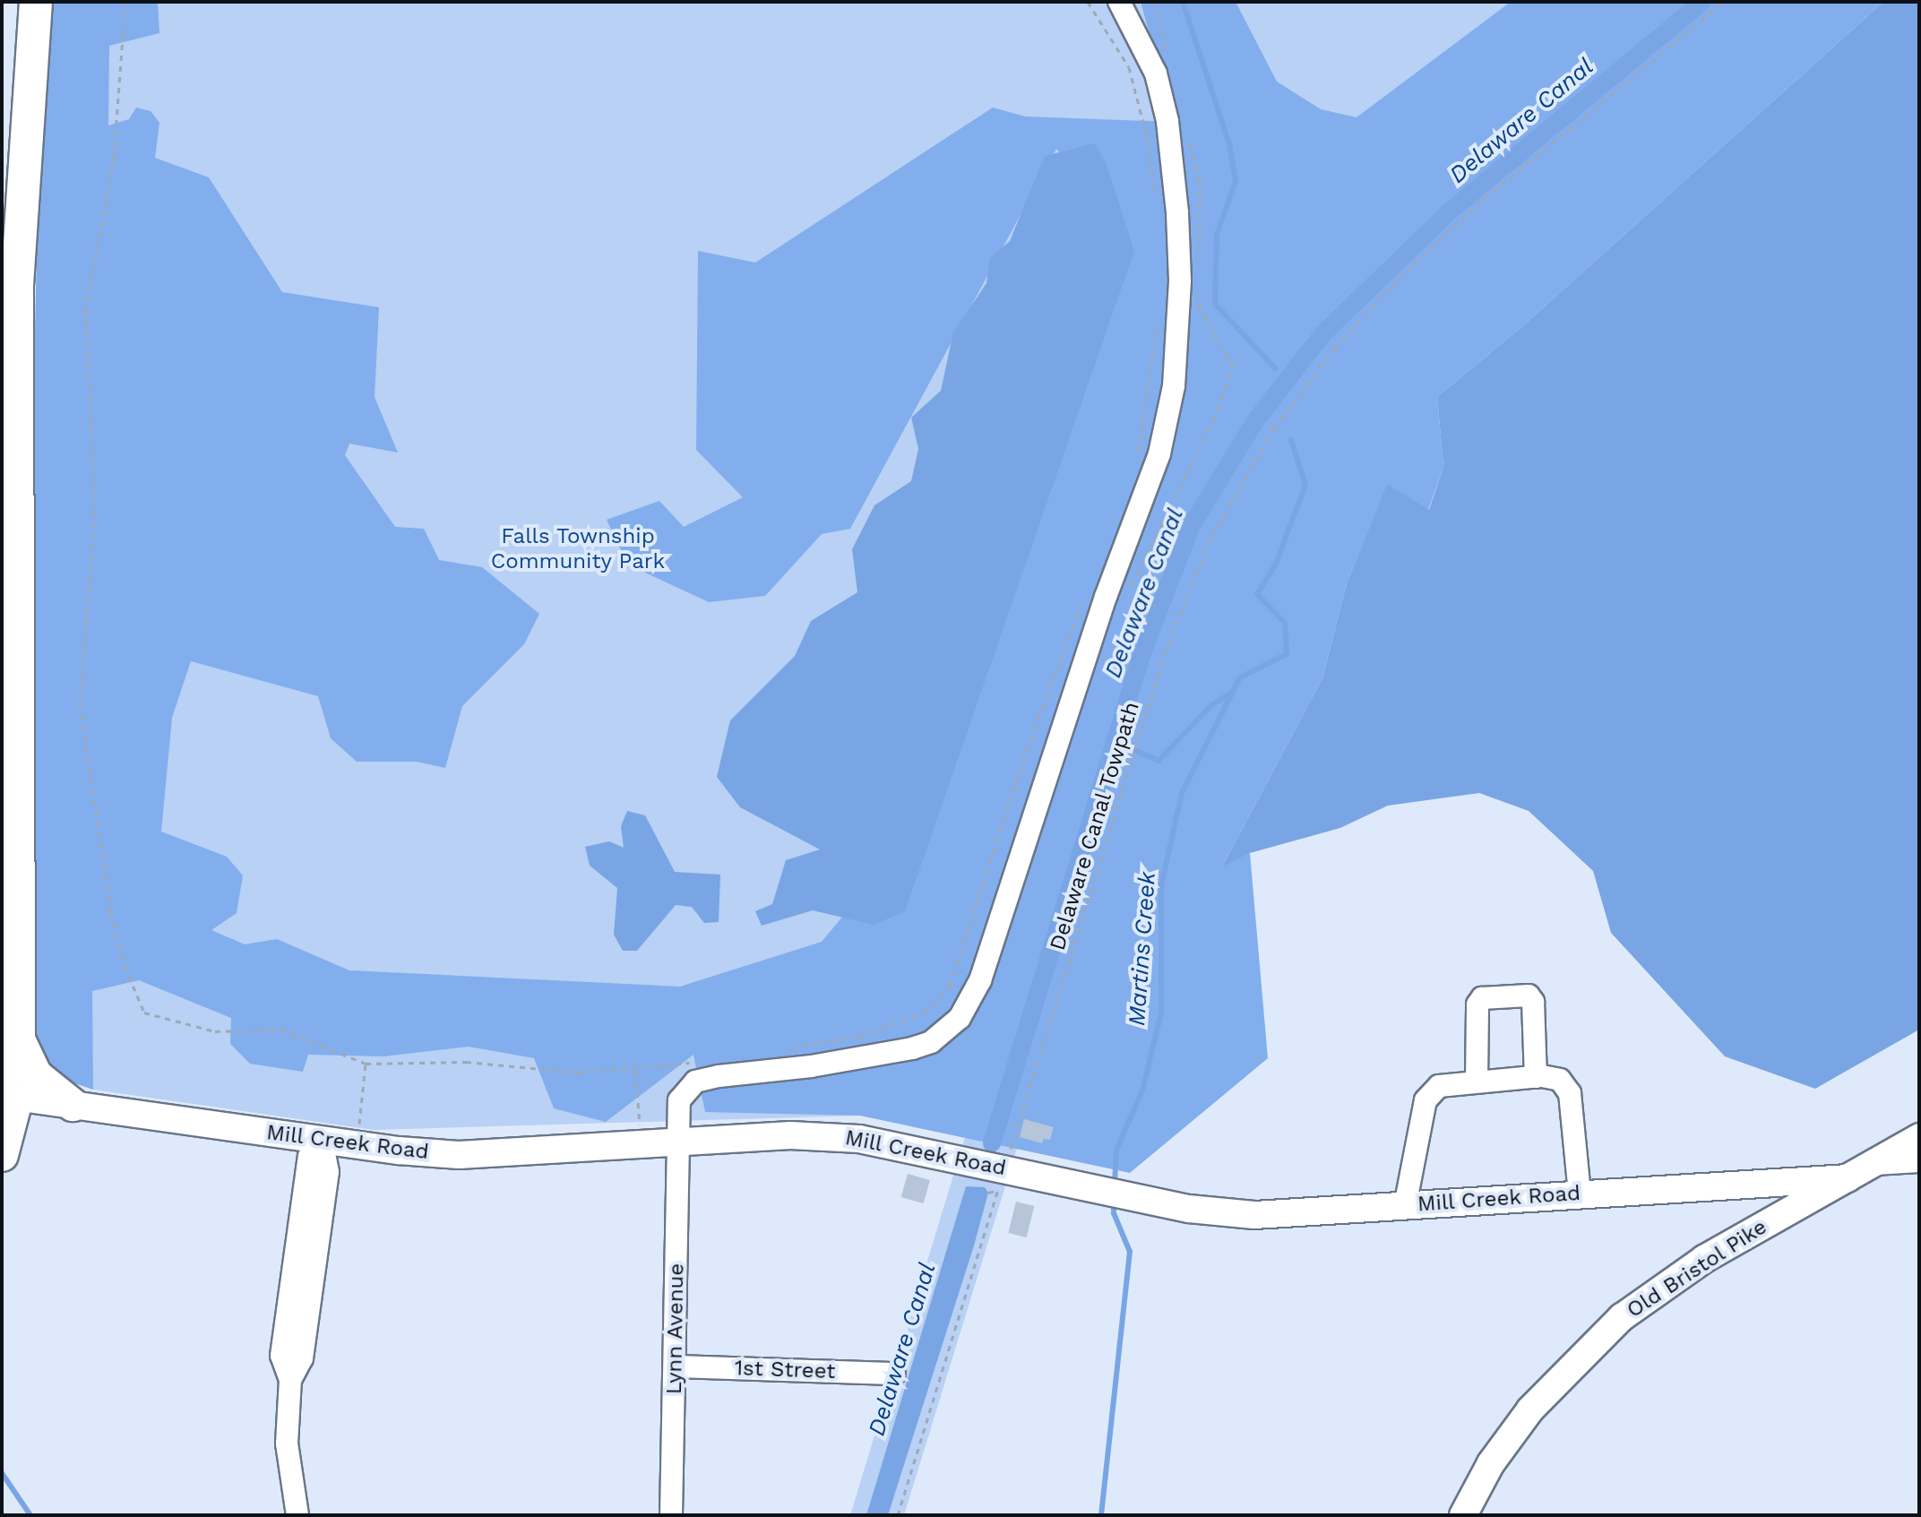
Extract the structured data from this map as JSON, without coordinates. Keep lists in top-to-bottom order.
{
  "streets": {
    "main road": ["Mill Creek Road", "Old Bristol Pike"],
    "street": ["Lynn Avenue", "1st Street"],
    "path": ["Delaware Canal Towpath"]
  },
  "crossings": [
    ["Mill Creek Road", "Old Bristol Pike"],
    ["Mill Creek Road", "Lynn Avenue"],
    ["Lynn Avenue", "1st Street"]
  ],
  "water": ["Delaware Canal", "Martins Creek"],
  "parks": ["Falls Township Community Park"]
}
